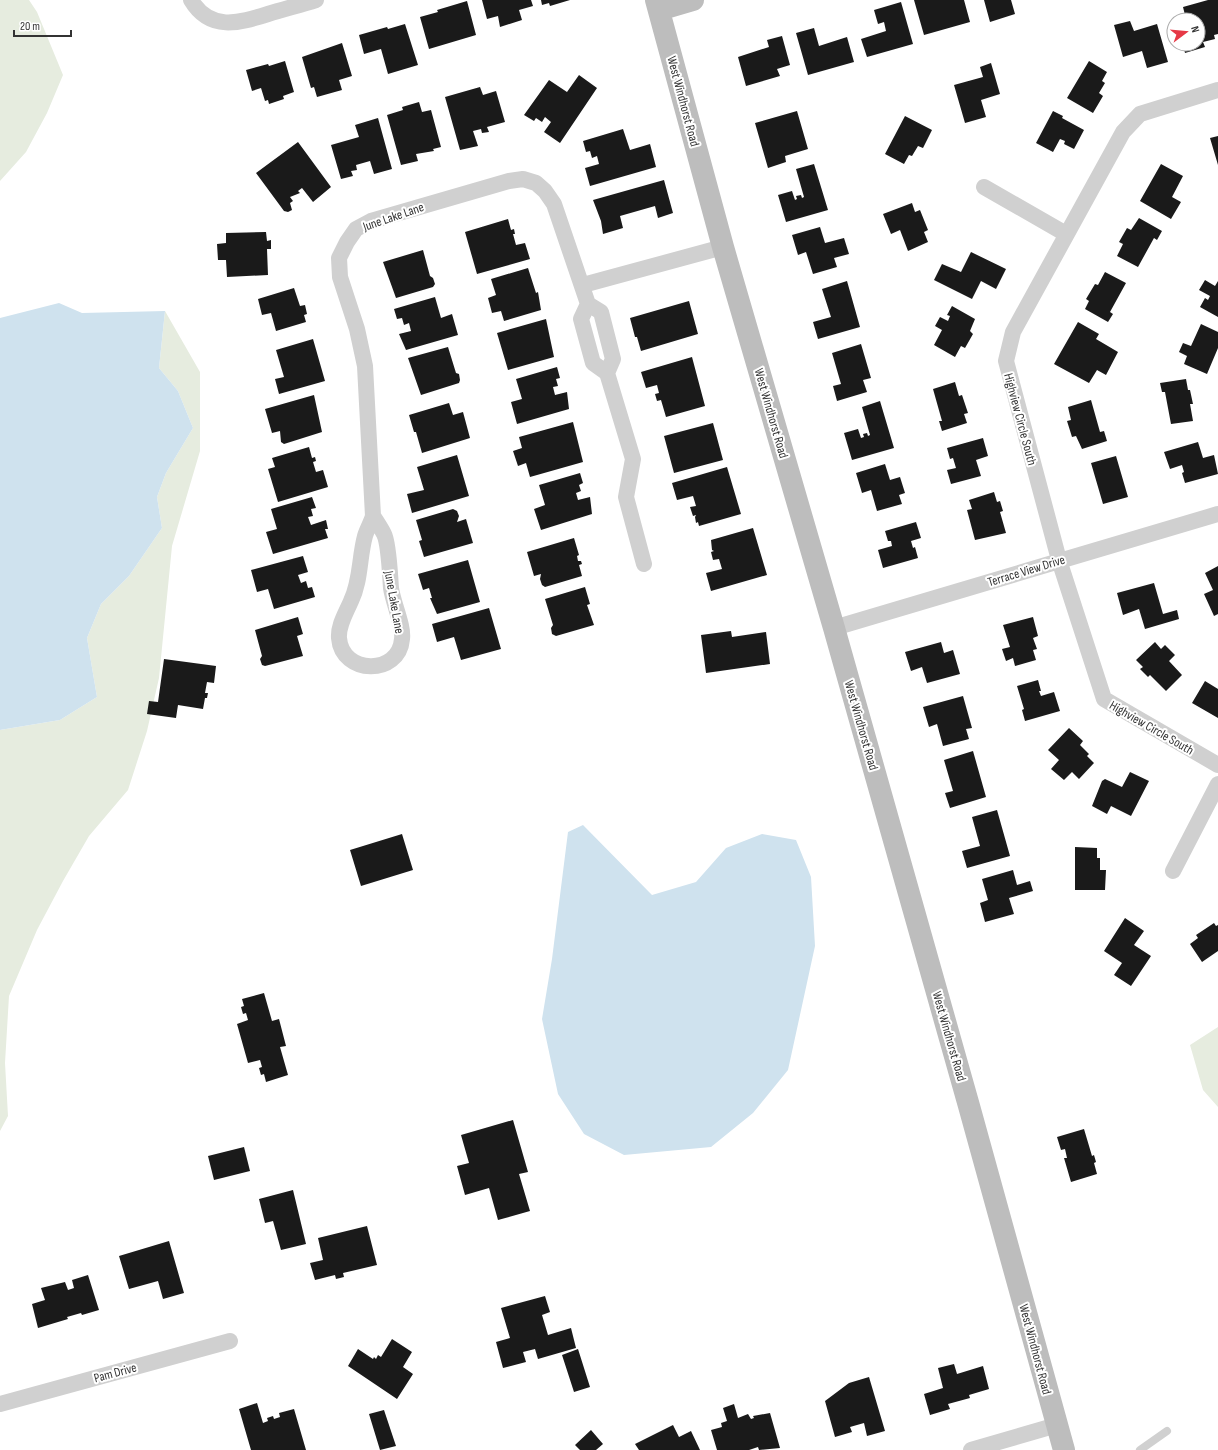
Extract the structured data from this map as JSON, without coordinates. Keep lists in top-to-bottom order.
{
  "streets": {
    "street": [
      "West Windhorst Road",
      "June Lake Lane",
      "Highview Circle South",
      "Terrace View Drive",
      "Pam Drive"
    ]
  },
  "crossings": [
    ["West Windhorst Road", "Terrace View Drive"],
    ["Highview Circle South", "Terrace View Drive"]
  ],
  "scale_bar": "20 m",
  "north": "right"
}
